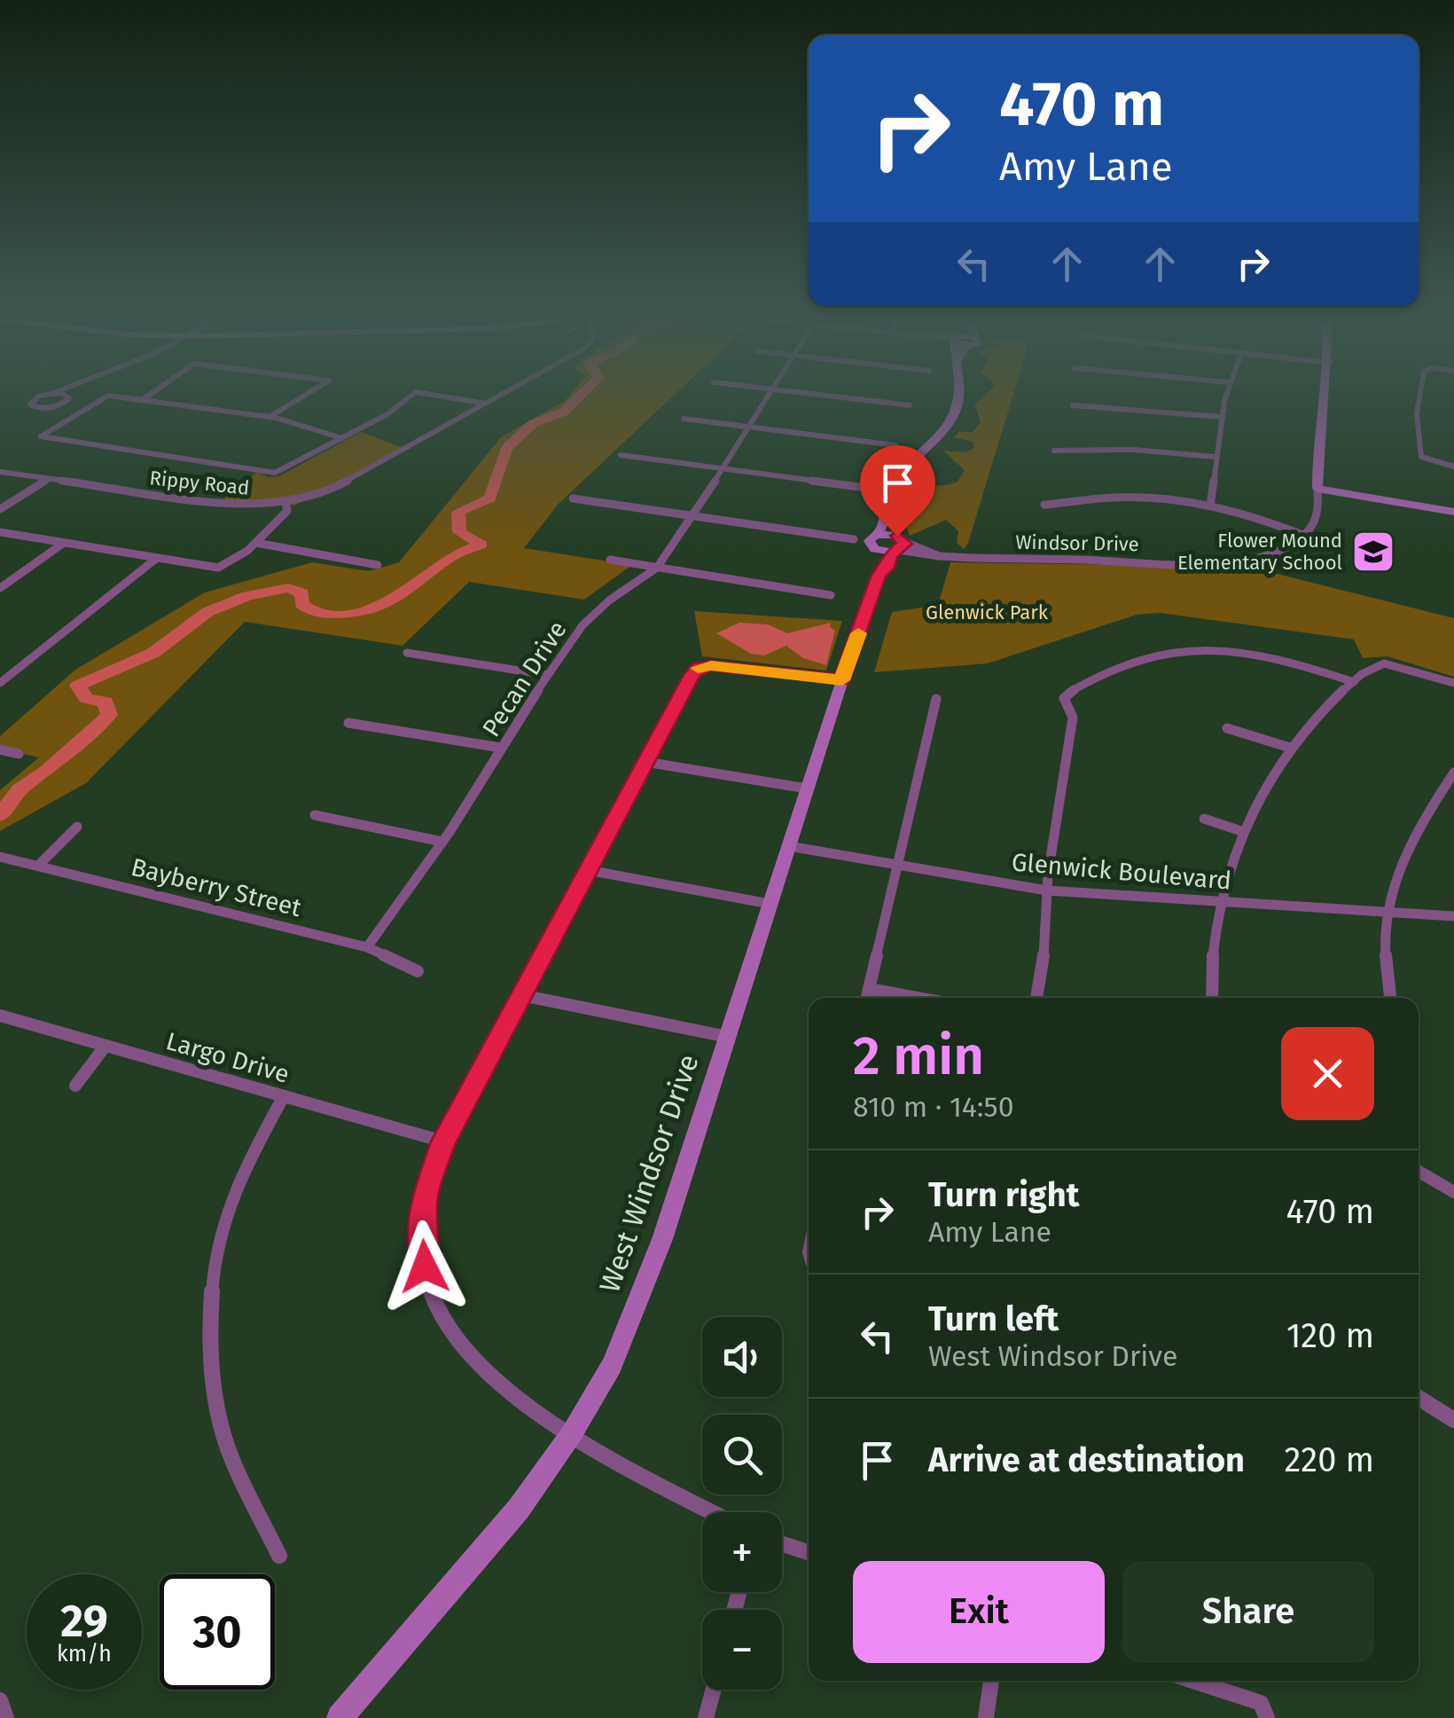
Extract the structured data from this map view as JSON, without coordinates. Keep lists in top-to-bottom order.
{
  "streets": {
    "street": [
      "Rippy Road",
      "Windsor Drive",
      "Pecan Drive",
      "Glenwick Boulevard",
      "Bayberry Street",
      "Largo Drive",
      "West Windsor Drive"
    ]
  },
  "crossings": [
    ["Windsor Drive", "West Windsor Drive"],
    ["Pecan Drive", "Bayberry Street"],
    ["Glenwick Boulevard", "West Windsor Drive"]
  ],
  "parks": ["Glenwick Park"],
  "places": {
    "school or university": ["Flower Mound Elementary School"]
  },
  "page": {
    "turn": ["470 m", "Amy Lane"],
    "heading": ["2 min", "810 m · 14:50"],
    "list": [
      {
        "name": "Turn right",
        "note": "Amy Lane",
        "value": "470 m"
      },
      {
        "name": "Turn left",
        "note": "West Windsor Drive",
        "value": "120 m"
      },
      {
        "name": "Arrive at destination",
        "value": "220 m"
      }
    ],
    "map_buttons": ["+", "−"],
    "buttons": ["Exit", "Share"],
    "speed": "29 km/h",
    "limit": "30"
  }
}
